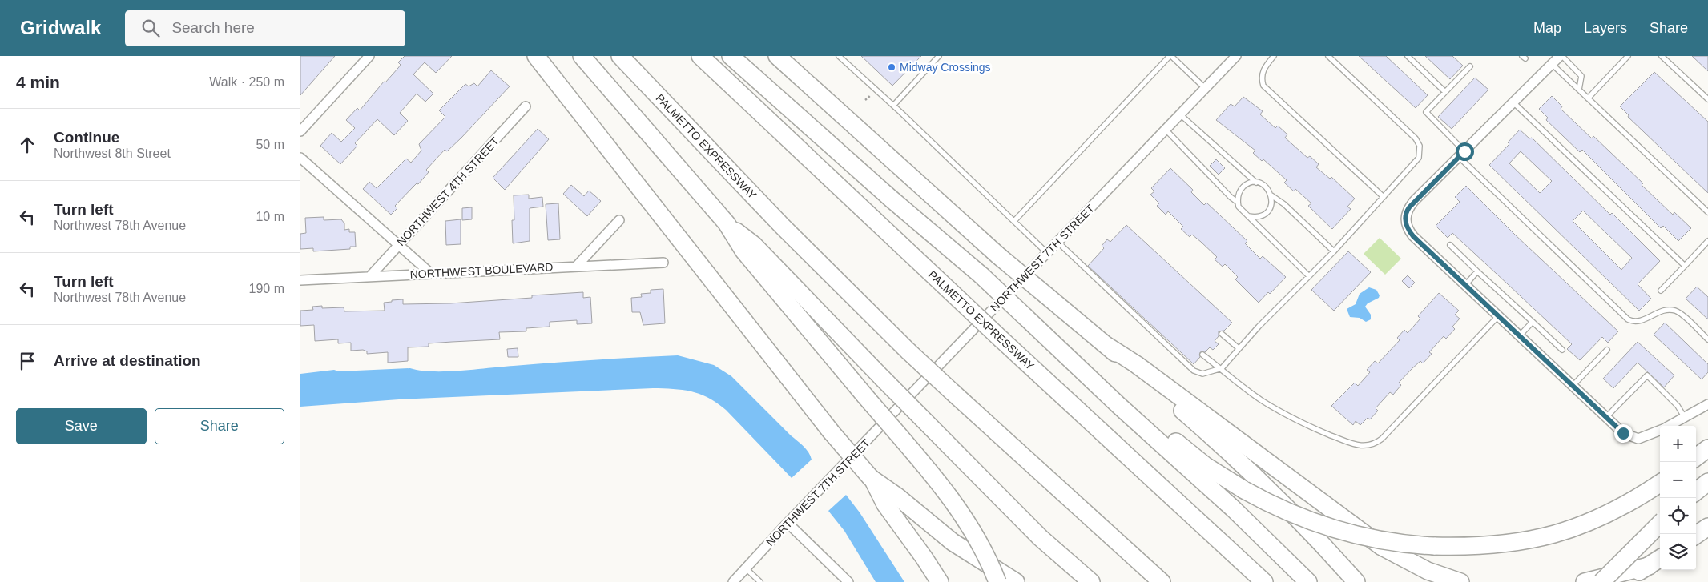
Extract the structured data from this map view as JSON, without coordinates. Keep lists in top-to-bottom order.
{
  "streets": {
    "highway": ["PALMETTO EXPRESSWAY"],
    "street": ["NORTHWEST 4TH STREET", "NORTHWEST 7TH STREET", "NORTHWEST BOULEVARD"]
  },
  "crossings": [
    ["NORTHWEST 4TH STREET", "NORTHWEST BOULEVARD"]
  ],
  "places": ["Midway Crossings"],
  "page": {
    "header": "Gridwalk",
    "search": "Search here",
    "nav": ["Map", "Layers", "Share"],
    "heading": ["4 min", "Walk · 250 m"],
    "list": [
      ["Continue", "Northwest 8th Street", "50 m"],
      ["Turn left", "Northwest 78th Avenue", "10 m"],
      ["Turn left", "Northwest 78th Avenue", "190 m"],
      "Arrive at destination"
    ],
    "buttons": ["Save", "Share"],
    "map_buttons": ["+", "−"]
  }
}
